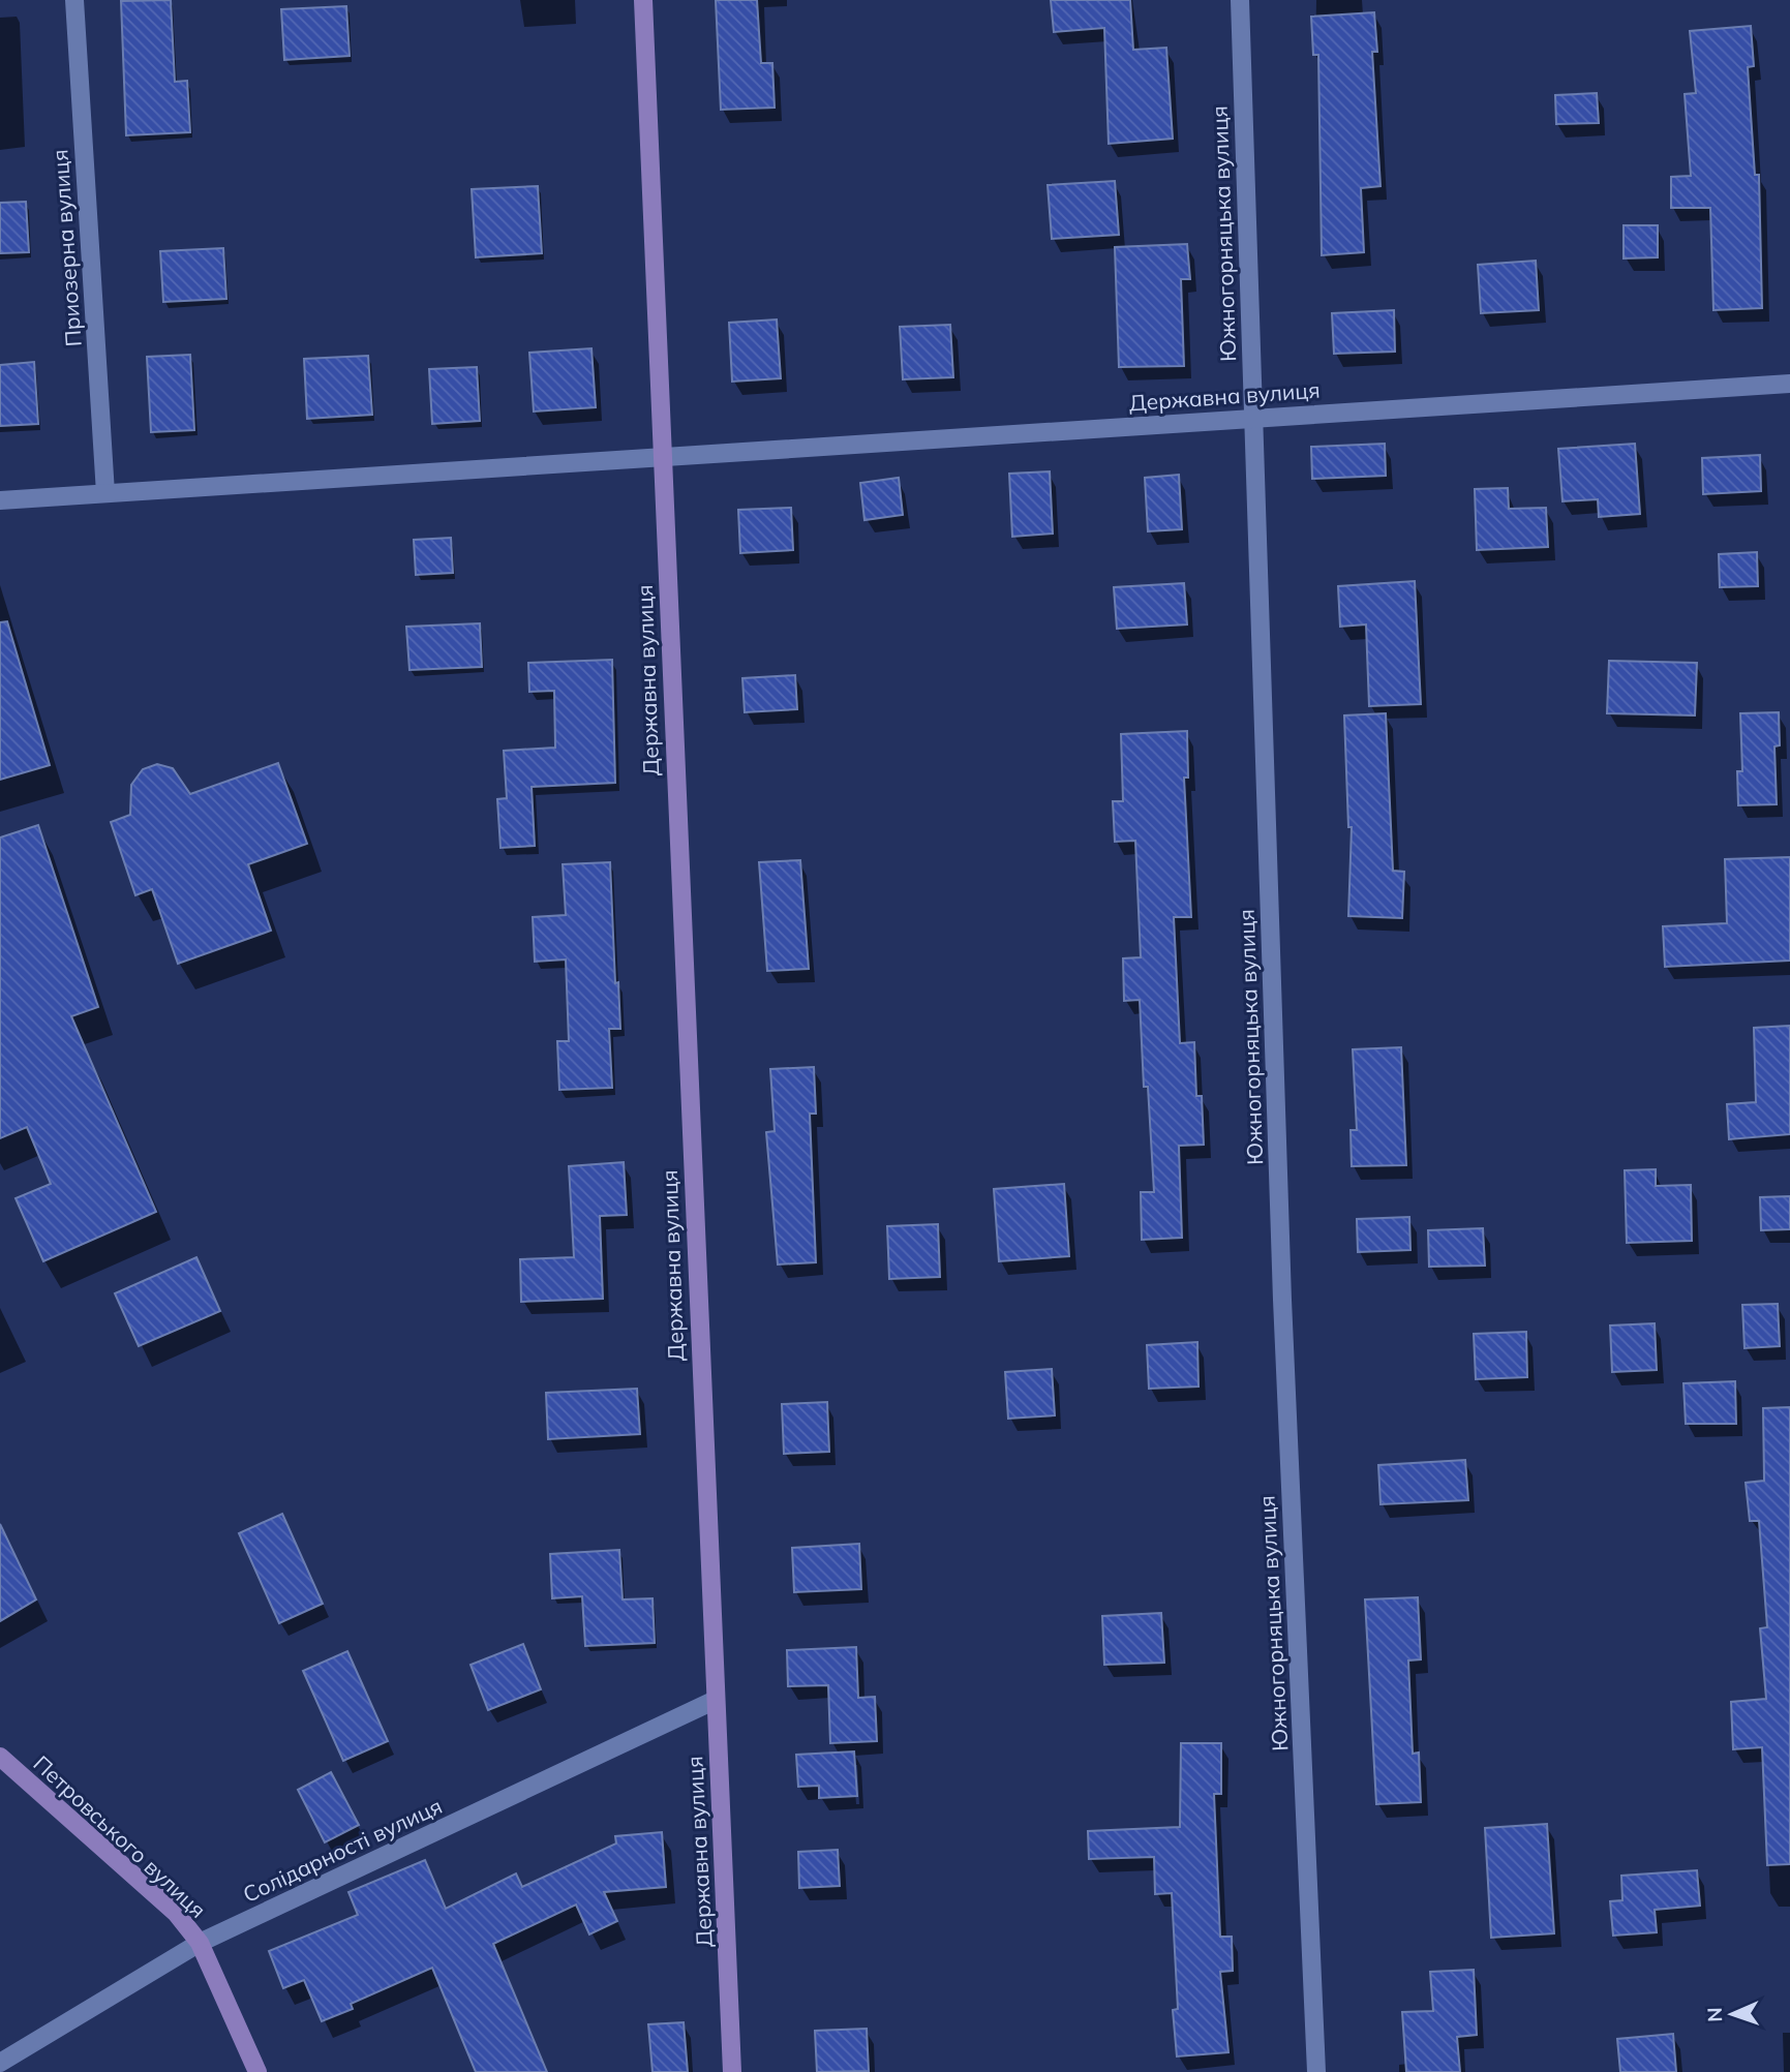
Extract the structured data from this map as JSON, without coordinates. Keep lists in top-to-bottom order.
{
  "streets": {
    "main road": ["Державна вулиця", "Петровського вулиця"],
    "street": ["Южногорняцька вулиця", "Приозерна вулиця", "Солідарності вулиця"]
  },
  "crossings": [
    ["Южногорняцька вулиця", "Державна вулиця"],
    ["Приозерна вулиця", "Державна вулиця"],
    ["Державна вулиця", "Солідарності вулиця"],
    ["Петровського вулиця", "Солідарності вулиця"]
  ],
  "north": "left"
}
